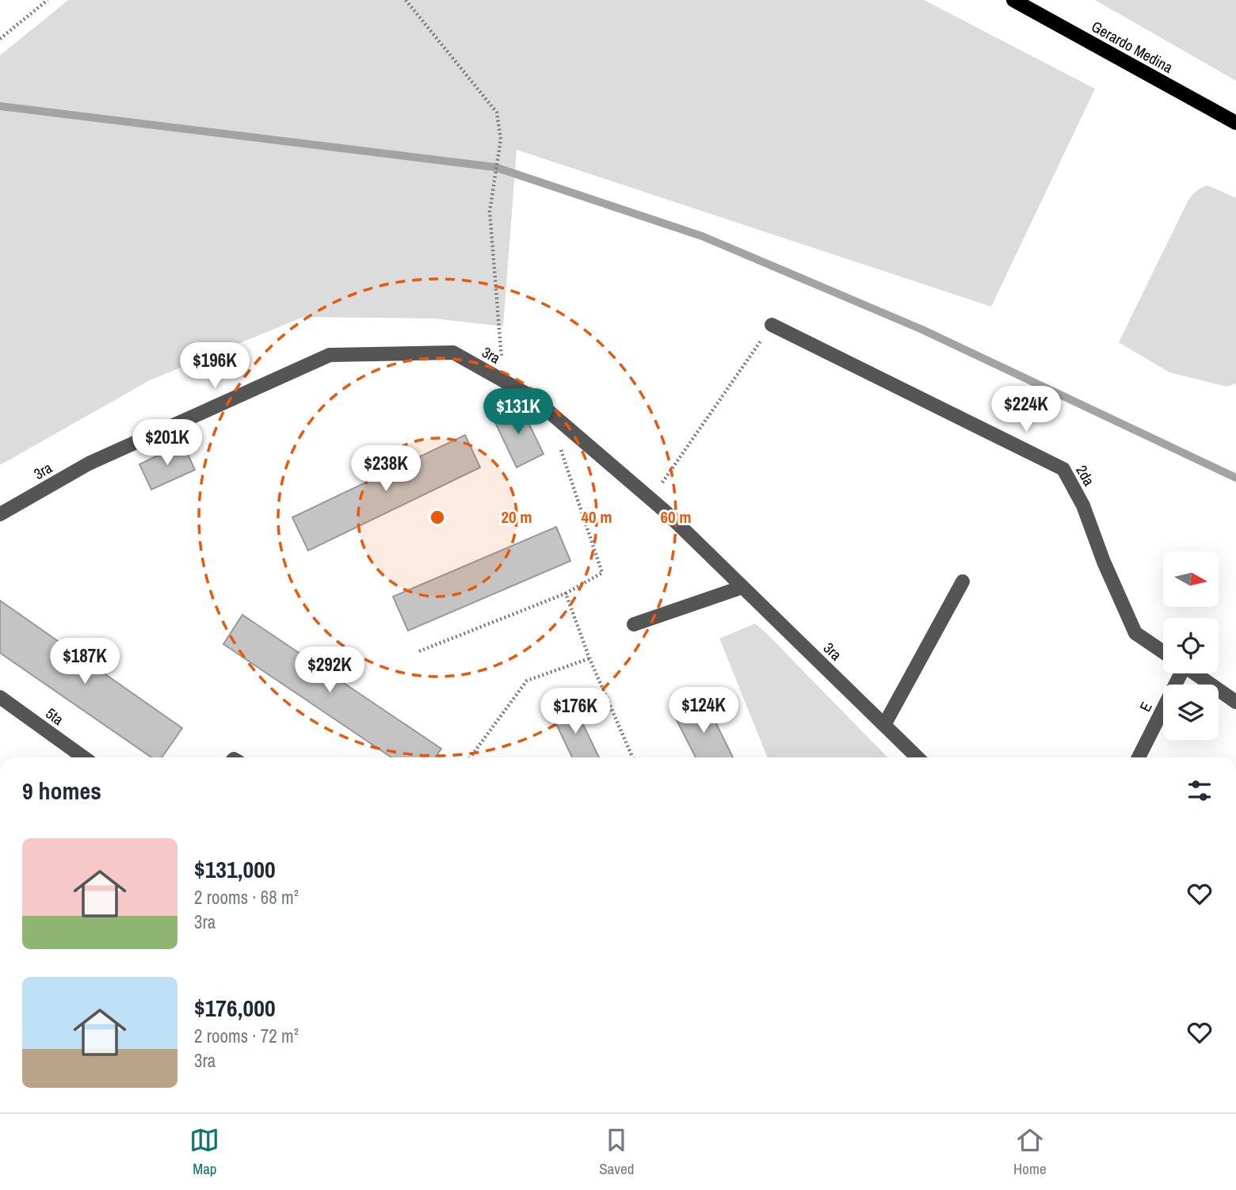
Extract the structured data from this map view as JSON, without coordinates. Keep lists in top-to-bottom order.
{
  "streets": {
    "main road": ["Gerardo Medina"],
    "street": [
      "3ra",
      "2da",
      "E",
      "5ta"
    ]
  },
  "north": "right",
  "page": {
    "price": [
      "$196K",
      "$224K",
      "$131K",
      "$201K",
      "$238K",
      "$187K",
      "$292K",
      "$124K",
      "$176K"
    ],
    "heading": "9 homes",
    "list": [
      {
        "name": "$131,000",
        "note": "2 rooms · 68 m² · 3ra"
      },
      {
        "name": "$176,000",
        "note": "2 rooms · 72 m² · 3ra"
      }
    ],
    "tabs": ["Map", "Saved", "Home"]
  },
  "rings": ["20 m", "40 m", "60 m"]
}
